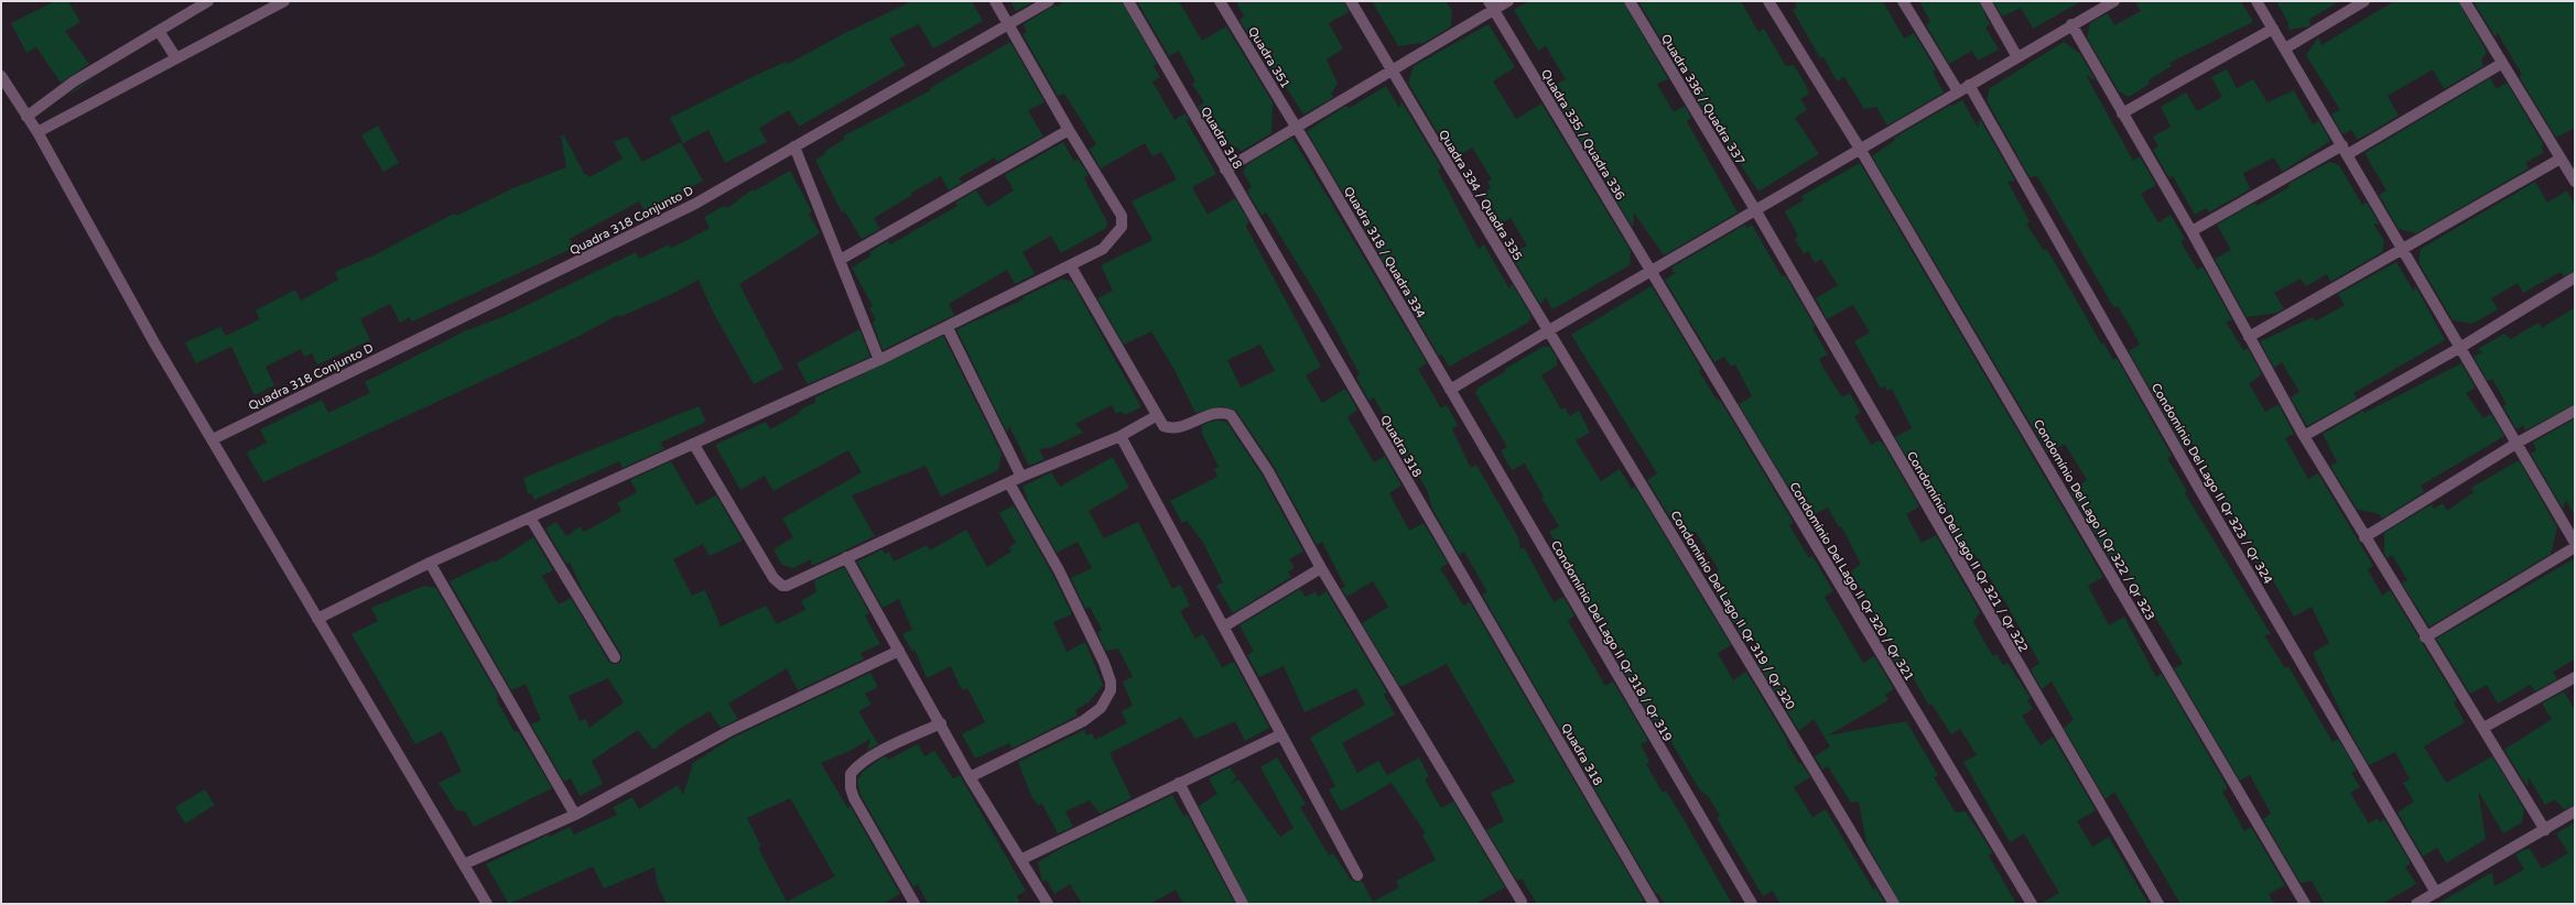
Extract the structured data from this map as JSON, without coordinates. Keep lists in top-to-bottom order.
{
  "streets": {
    "street": [
      "Quadra 351",
      "Quadra 336 / Quadra 337",
      "Quadra 335 / Quadra 336",
      "Quadra 318",
      "Quadra 334 / Quadra 335",
      "Quadra 318 Conjunto D",
      "Quadra 318 / Quadra 334",
      "Condomínio Del Lago II Qr 323 / Qr 324",
      "Condomínio Del Lago II Qr 322 / Qr 323",
      "Condomínio Del Lago II Qr 321 / Qr 322",
      "Condomínio Del Lago II Qr 320 / Qr 321",
      "Condomínio Del Lago II Qr 319 / Qr 320",
      "Condomínio Del Lago II Qr 318 / Qr 319"
    ]
  },
  "crossings": [
    ["Quadra 351", "Quadra 318 / Quadra 334"],
    ["Quadra 336 / Quadra 337", "Condomínio Del Lago II Qr 321 / Qr 322"],
    ["Quadra 335 / Quadra 336", "Condomínio Del Lago II Qr 320 / Qr 321"],
    ["Quadra 334 / Quadra 335", "Condomínio Del Lago II Qr 319 / Qr 320"],
    ["Quadra 318 / Quadra 334", "Condomínio Del Lago II Qr 318 / Qr 319"]
  ]
}
